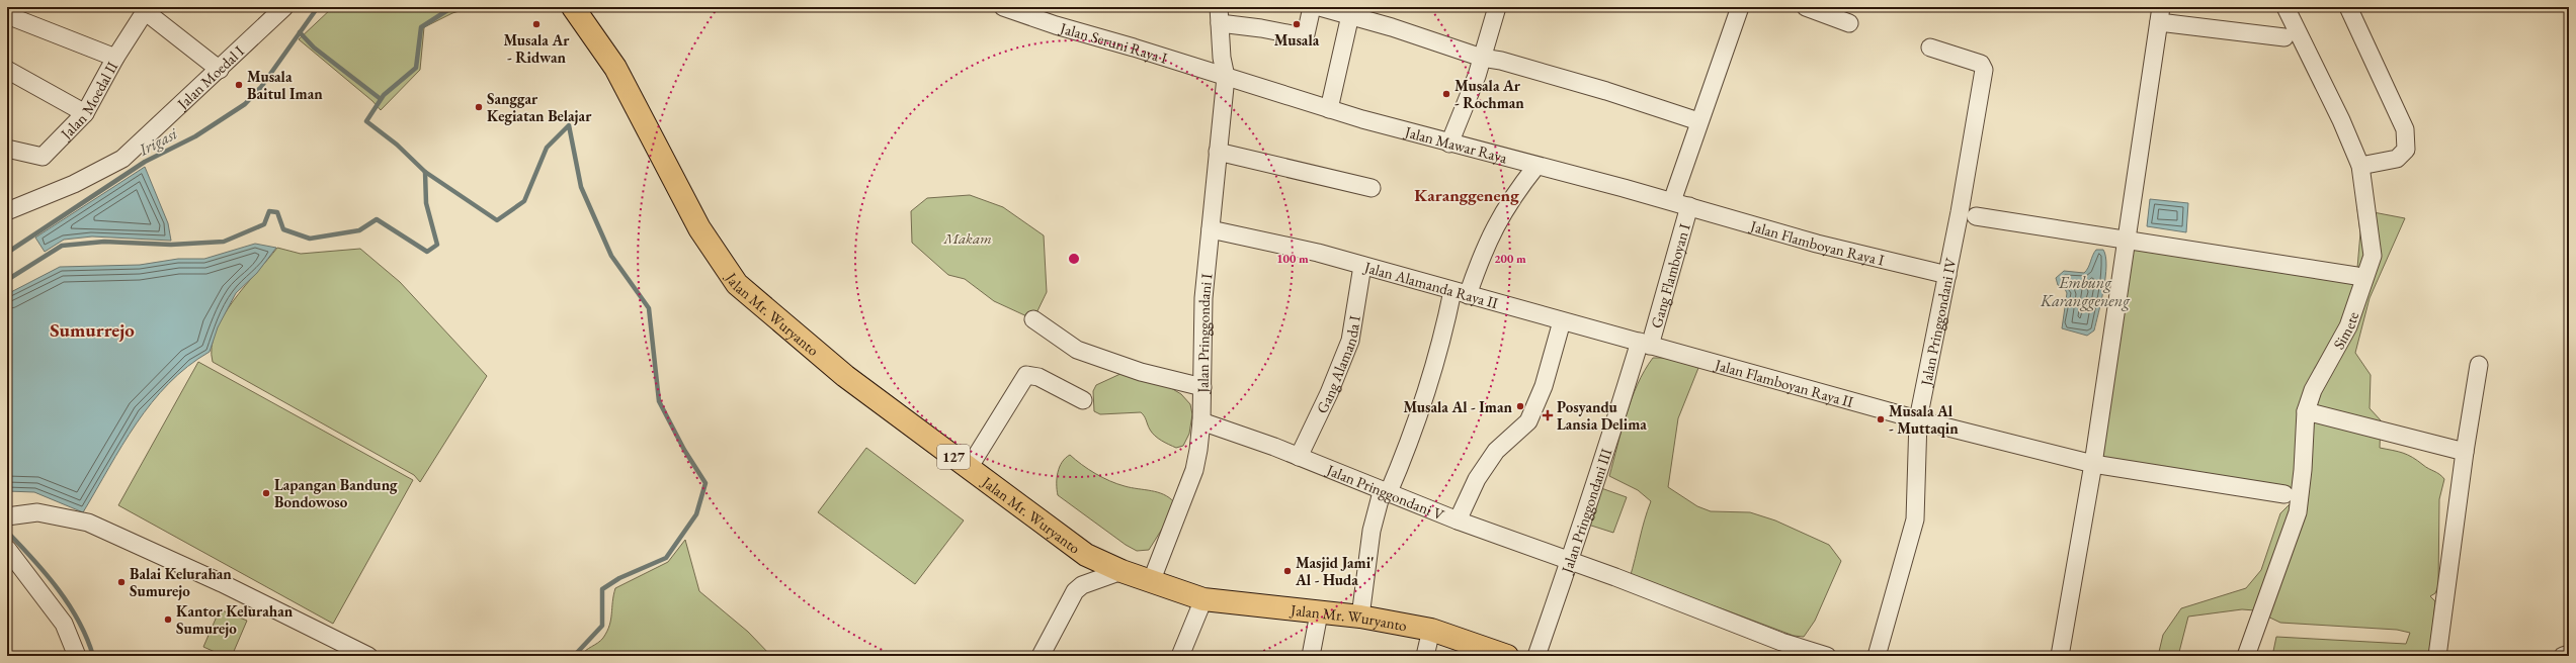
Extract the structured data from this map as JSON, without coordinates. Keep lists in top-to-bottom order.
{
  "streets": {
    "main road": ["Jalan Mr. Wuryanto", "127"],
    "street": [
      "Jalan Seruni Raya I",
      "Jalan Moedal I",
      "Jalan Moedal II",
      "Jalan Mawar Raya",
      "Jalan Flamboyan Raya I",
      "Gang Flamboyan I",
      "Jalan Alamanda Raya II",
      "Jalan Pringgondani IV",
      "Simete",
      "Jalan Pringgondani I",
      "Gang Alamanda I",
      "Jalan Flamboyan Raya II",
      "Jalan Pringgondani V",
      "Jalan Pringgondani III"
    ]
  },
  "crossings": [
    ["Jalan Seruni Raya I", "Jalan Mawar Raya"],
    ["Jalan Seruni Raya I", "Jalan Pringgondani I"],
    ["Jalan Mawar Raya", "Jalan Flamboyan Raya I"],
    ["Jalan Mawar Raya", "Gang Flamboyan I"],
    ["Jalan Mawar Raya", "Jalan Pringgondani I"],
    ["Jalan Flamboyan Raya I", "Gang Flamboyan I"],
    ["Jalan Flamboyan Raya I", "Jalan Pringgondani IV"],
    ["Gang Flamboyan I", "Jalan Alamanda Raya II"],
    ["Gang Flamboyan I", "Jalan Flamboyan Raya II"],
    ["Gang Flamboyan I", "Jalan Pringgondani III"],
    ["Jalan Alamanda Raya II", "Jalan Pringgondani I"],
    ["Jalan Alamanda Raya II", "Gang Alamanda I"],
    ["Jalan Alamanda Raya II", "Jalan Flamboyan Raya II"],
    ["Jalan Alamanda Raya II", "Jalan Pringgondani III"],
    ["Jalan Mr. Wuryanto", "Jalan Pringgondani I"],
    ["Jalan Pringgondani IV", "Jalan Flamboyan Raya II"],
    ["Jalan Pringgondani I", "Jalan Pringgondani V"],
    ["Gang Alamanda I", "Jalan Pringgondani V"],
    ["Jalan Flamboyan Raya II", "Jalan Pringgondani III"],
    ["Jalan Pringgondani V", "Jalan Pringgondani III"]
  ],
  "districts": ["Karanggeneng", "Sumurrejo"],
  "water": ["Irigasi", "Embung Karanggeneng"],
  "parks": ["Makam"],
  "places": {
    "other": [
      "Musala Ar - Ridwan",
      "Musala",
      "Musala Baitul Iman",
      "Musala Ar - Rochman",
      "Sanggar Kegiatan Belajar",
      "Musala Al - Iman",
      "Musala Al - Muttaqin",
      "Lapangan Bandung Bondowoso",
      "Masjid Jami' Al - Huda",
      "Balai Kelurahan Sumurejo",
      "Kantor Kelurahan Sumurejo"
    ],
    "health": ["Posyandu Lansia Delima"]
  },
  "rings": ["100 m", "200 m"]
}
